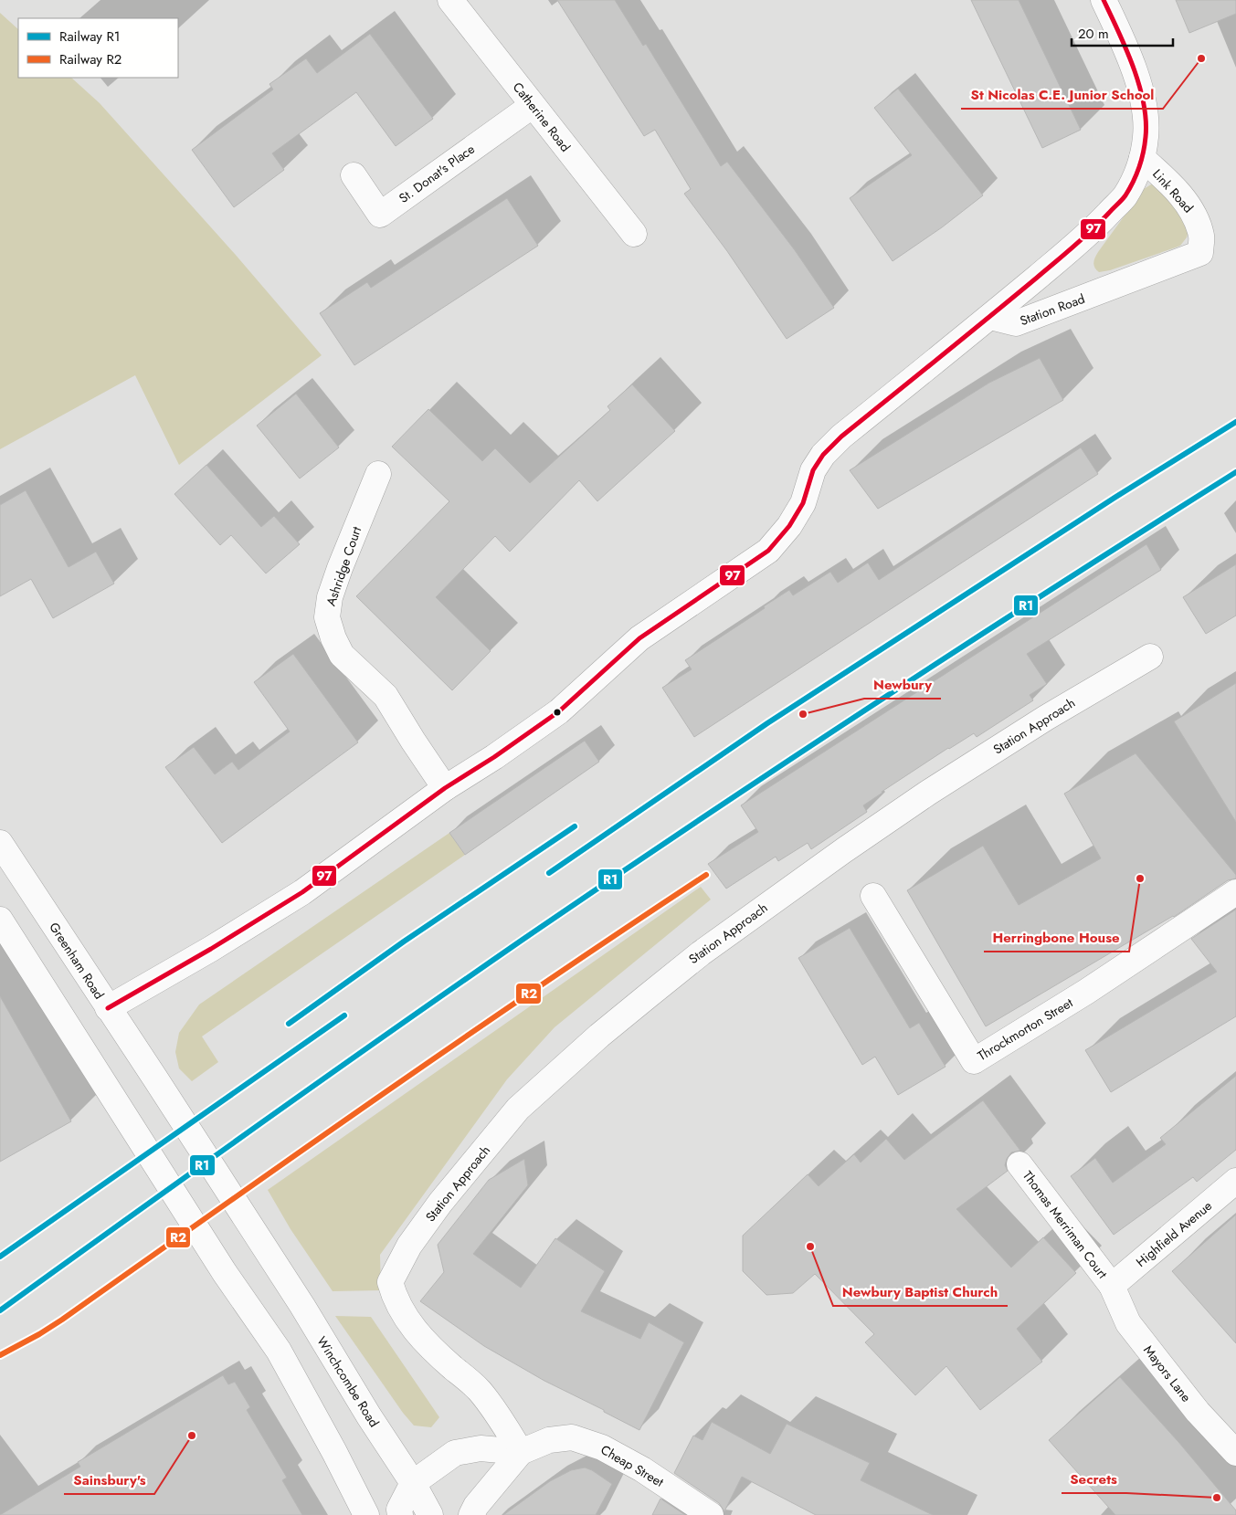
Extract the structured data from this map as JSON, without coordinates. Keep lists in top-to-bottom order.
{
  "streets": {
    "main road": [
      "Catherine Road",
      "St. Donat's Place",
      "Link Road",
      "Station Road",
      "Ashridge Court",
      "Station Approach",
      "Greenham Road",
      "Throckmorton Street",
      "Thomas Merriman Court",
      "Highfield Avenue",
      "Mayors Lane",
      "Winchcombe Road",
      "Cheap Street"
    ]
  },
  "crossings": [
    ["Catherine Road", "St. Donat's Place"],
    ["Link Road", "Station Road"],
    ["Station Approach", "Cheap Street"],
    ["Greenham Road", "Winchcombe Road"],
    ["Thomas Merriman Court", "Highfield Avenue"],
    ["Thomas Merriman Court", "Mayors Lane"],
    ["Highfield Avenue", "Mayors Lane"],
    ["Winchcombe Road", "Cheap Street"]
  ],
  "places": [
    "St Nicolas C.E. Junior School",
    "Newbury",
    "Herringbone House",
    "Newbury Baptist Church",
    "Sainsbury's",
    "Secrets"
  ],
  "lines": ["transit line 97", "rail line R1", "rail line R2"],
  "legend": ["Railway R1", "Railway R2"],
  "scale_bar": "20 m"
}
